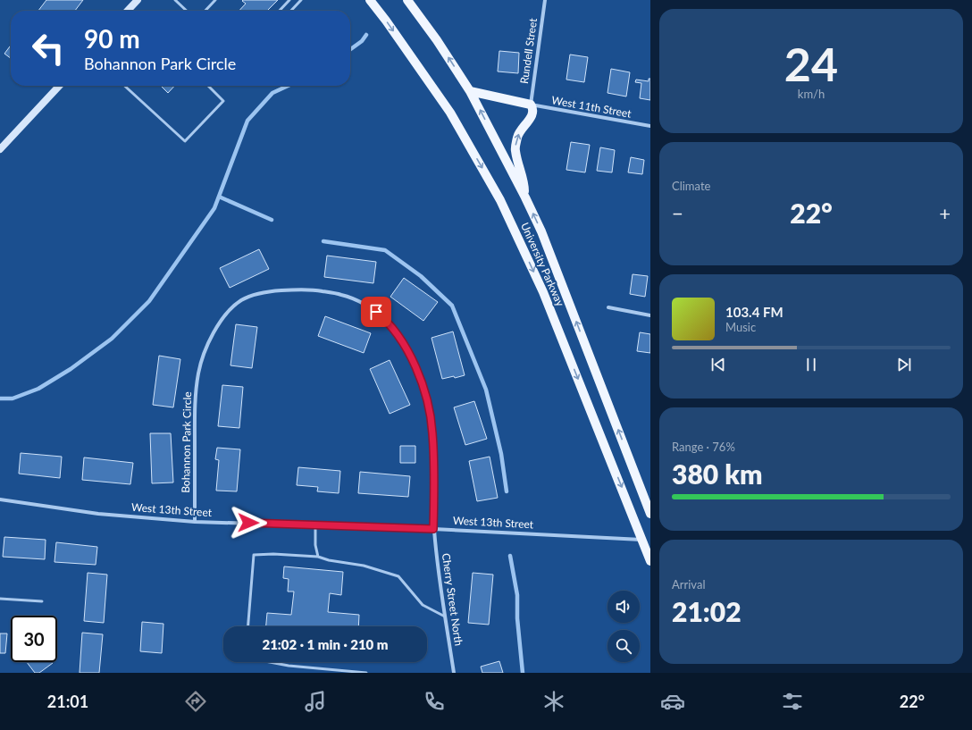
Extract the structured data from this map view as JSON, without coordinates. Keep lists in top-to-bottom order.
{
  "streets": {
    "main road": ["University Parkway"],
    "street": [
      "Rundell Street",
      "West 11th Street",
      "Bohannon Park Circle",
      "West 13th Street",
      "Cherry Street North"
    ]
  },
  "crossings": [
    ["Rundell Street", "West 11th Street"],
    ["University Parkway", "West 13th Street"],
    ["Bohannon Park Circle", "West 13th Street"],
    ["Bohannon Park Circle", "Cherry Street North"],
    ["West 13th Street", "Cherry Street North"]
  ],
  "page": {
    "tile": [
      ["24", "km/h"],
      "Climate",
      ["Range · 76%", "380 km"],
      ["Arrival", "21:02"]
    ],
    "turn": ["90 m", "Bohannon Park Circle"],
    "heat": ["−", "22°", "+"],
    "song": ["103.4 FM", "Music"],
    "limit": "30",
    "trip": "21:02 · 1 min · 210 m",
    "tabs": ["21:01", "22°"]
  }
}
